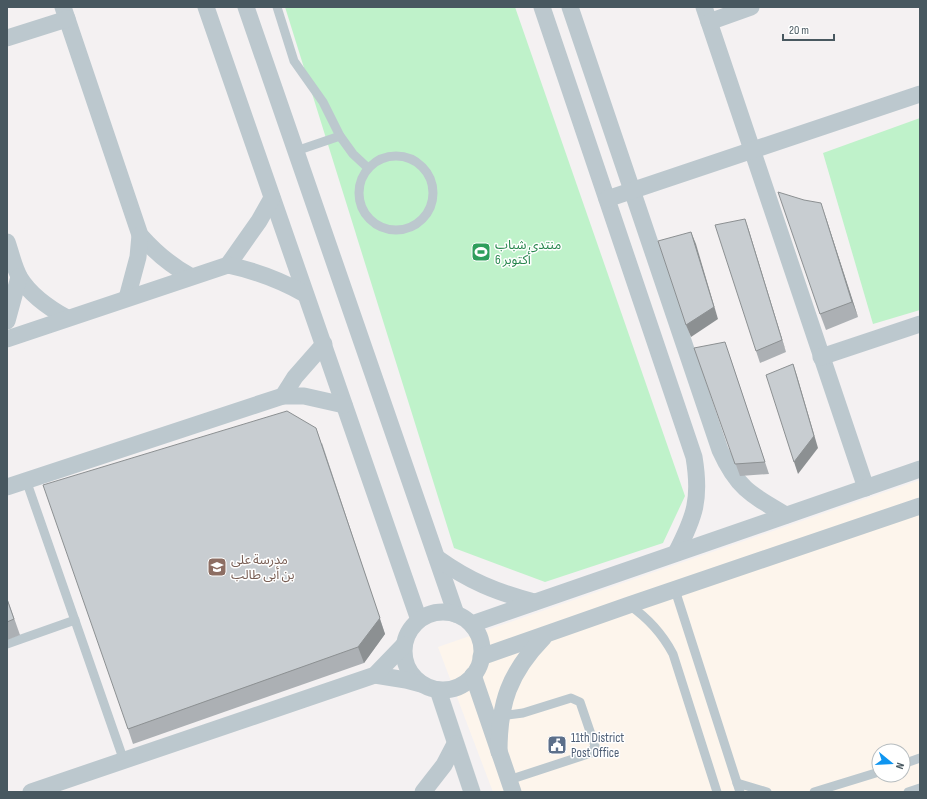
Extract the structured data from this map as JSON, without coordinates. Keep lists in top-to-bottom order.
{
  "places": {
    "sports": ["منتدى شباب 6 أكتوبر"],
    "school or university": ["مدرسة على بن أبى طالب"],
    "public building": ["11th District Post Office"]
  },
  "scale_bar": "20 m",
  "north": "right"
}
